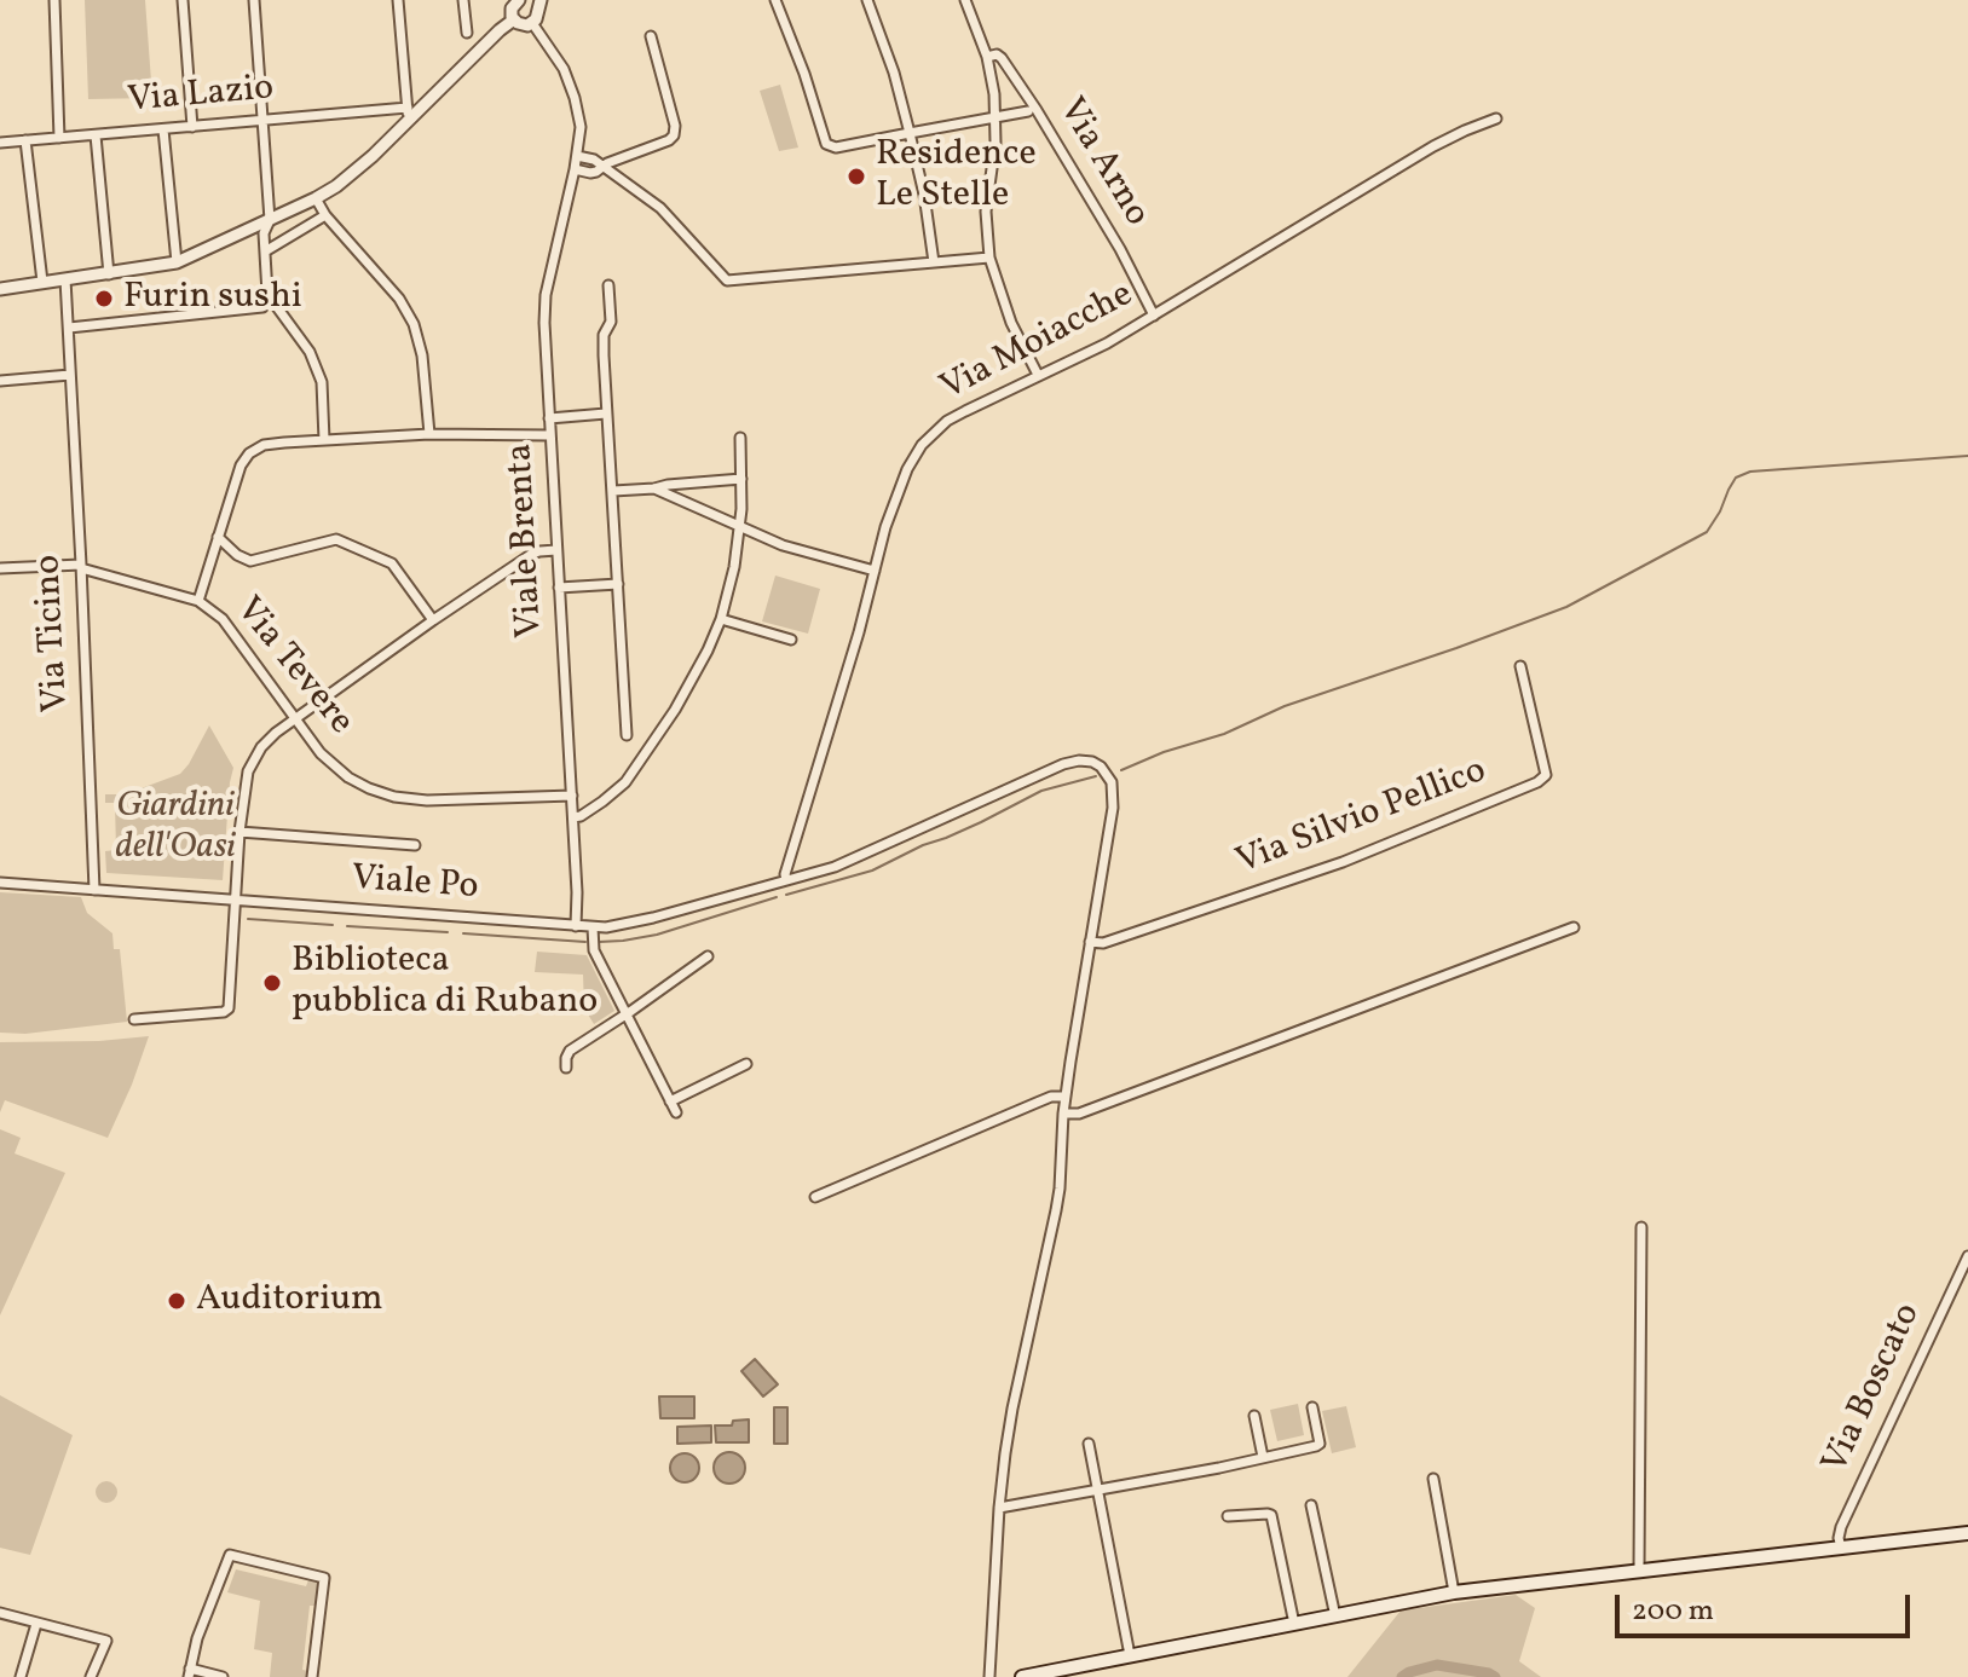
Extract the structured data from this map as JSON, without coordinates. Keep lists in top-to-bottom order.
{
  "streets": {
    "street": [
      "Via Lazio",
      "Via Arno",
      "Via Moiacche",
      "Viale Brenta",
      "Via Ticino",
      "Via Tevere",
      "Via Silvio Pellico",
      "Viale Po",
      "Via Boscato"
    ]
  },
  "crossings": [
    ["Via Arno", "Via Moiacche"],
    ["Via Moiacche", "Viale Po"],
    ["Viale Brenta", "Via Tevere"],
    ["Viale Brenta", "Viale Po"],
    ["Via Ticino", "Via Tevere"],
    ["Via Ticino", "Viale Po"]
  ],
  "parks": ["Giardini dell'Oasi"],
  "places": [
    "Residence Le Stelle",
    "Furin sushi",
    "Biblioteca pubblica di Rubano",
    "Auditorium"
  ],
  "scale_bar": "200 m"
}
